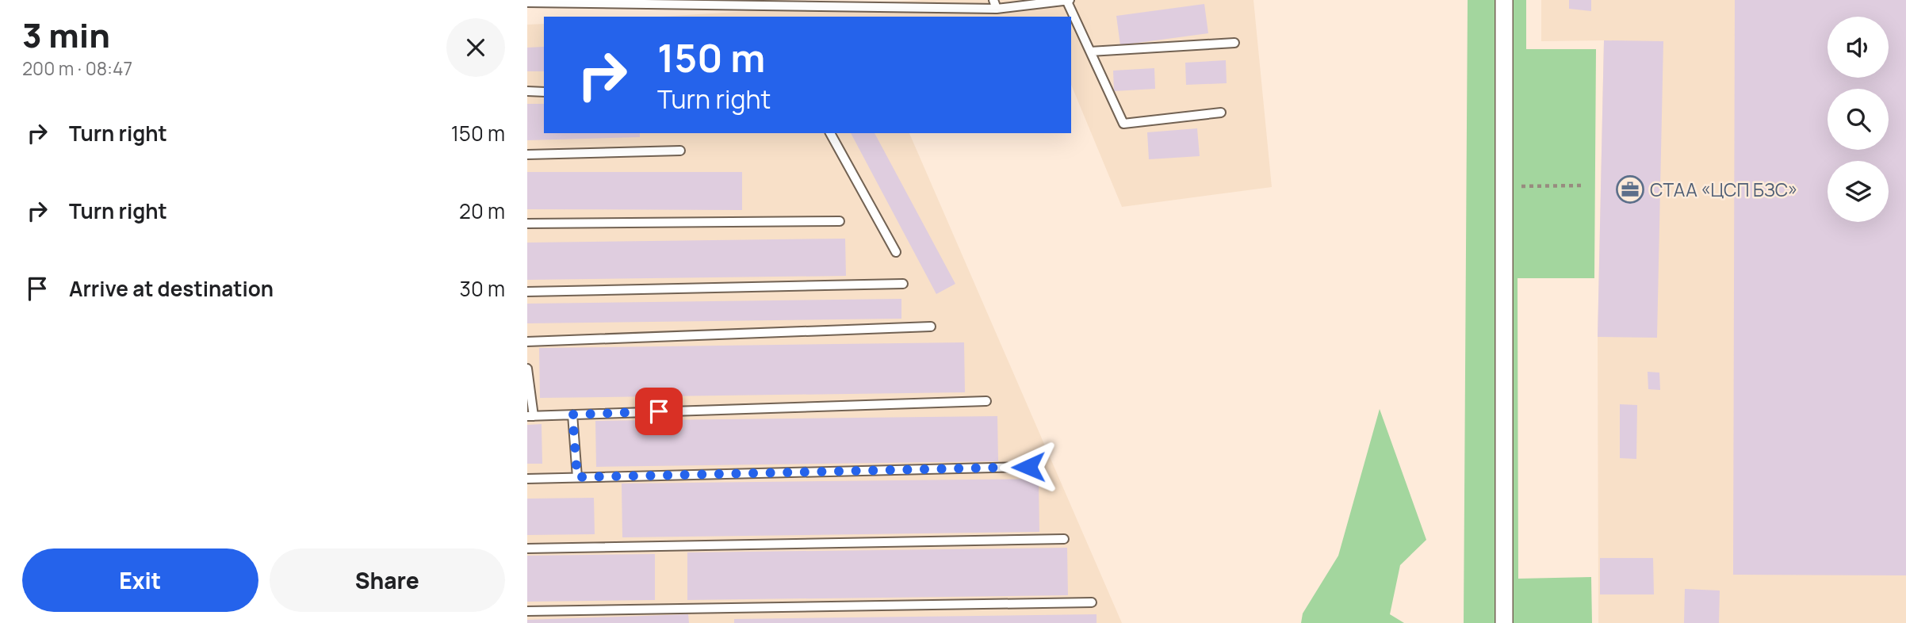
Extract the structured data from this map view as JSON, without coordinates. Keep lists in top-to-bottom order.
{
  "places": {
    "office": ["СТАА «ЦСП БЗС»"]
  },
  "page": {
    "heading": ["3 min", "200 m · 08:47"],
    "turn": ["150 m", "Turn right"],
    "list": [
      {
        "name": "Turn right",
        "value": "150 m"
      },
      {
        "name": "Turn right",
        "value": "20 m"
      },
      {
        "name": "Arrive at destination",
        "value": "30 m"
      }
    ],
    "buttons": ["Exit", "Share"]
  }
}
